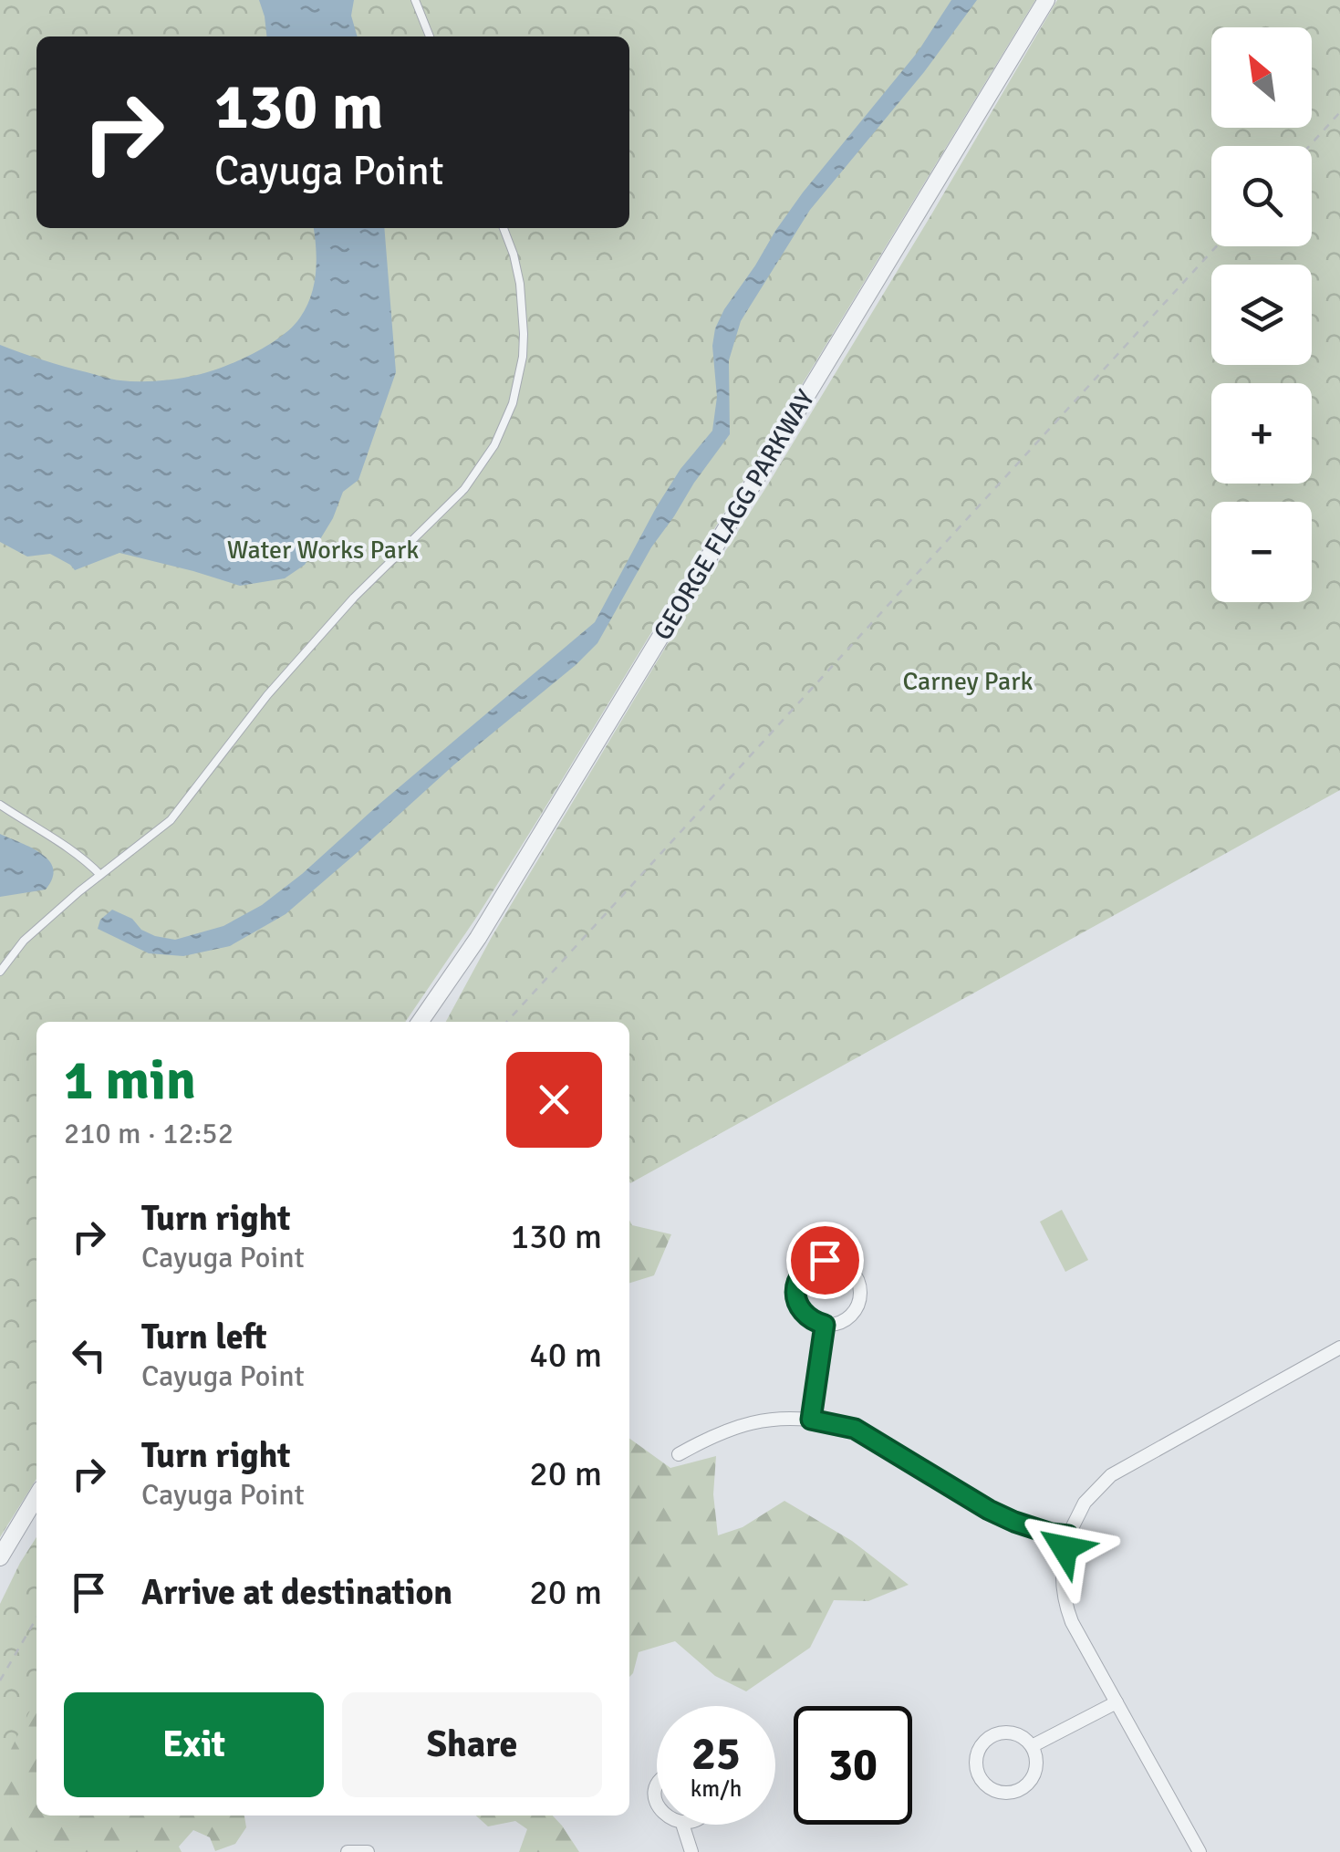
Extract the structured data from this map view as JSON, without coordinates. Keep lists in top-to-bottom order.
{
  "streets": {
    "street": ["GEORGE FLAGG PARKWAY"]
  },
  "parks": ["Water Works Park", "Carney Park"],
  "north": "top left",
  "page": {
    "map_buttons": ["+", "−"],
    "turn": ["130 m", "Cayuga Point"],
    "heading": ["1 min", "210 m · 12:52"],
    "list": [
      {
        "name": "Turn right",
        "note": "Cayuga Point",
        "value": "130 m"
      },
      {
        "name": "Turn left",
        "note": "Cayuga Point",
        "value": "40 m"
      },
      {
        "name": "Turn right",
        "note": "Cayuga Point",
        "value": "20 m"
      },
      {
        "name": "Arrive at destination",
        "value": "20 m"
      }
    ],
    "buttons": ["Exit", "Share"],
    "speed": "25 km/h",
    "limit": "30"
  }
}
